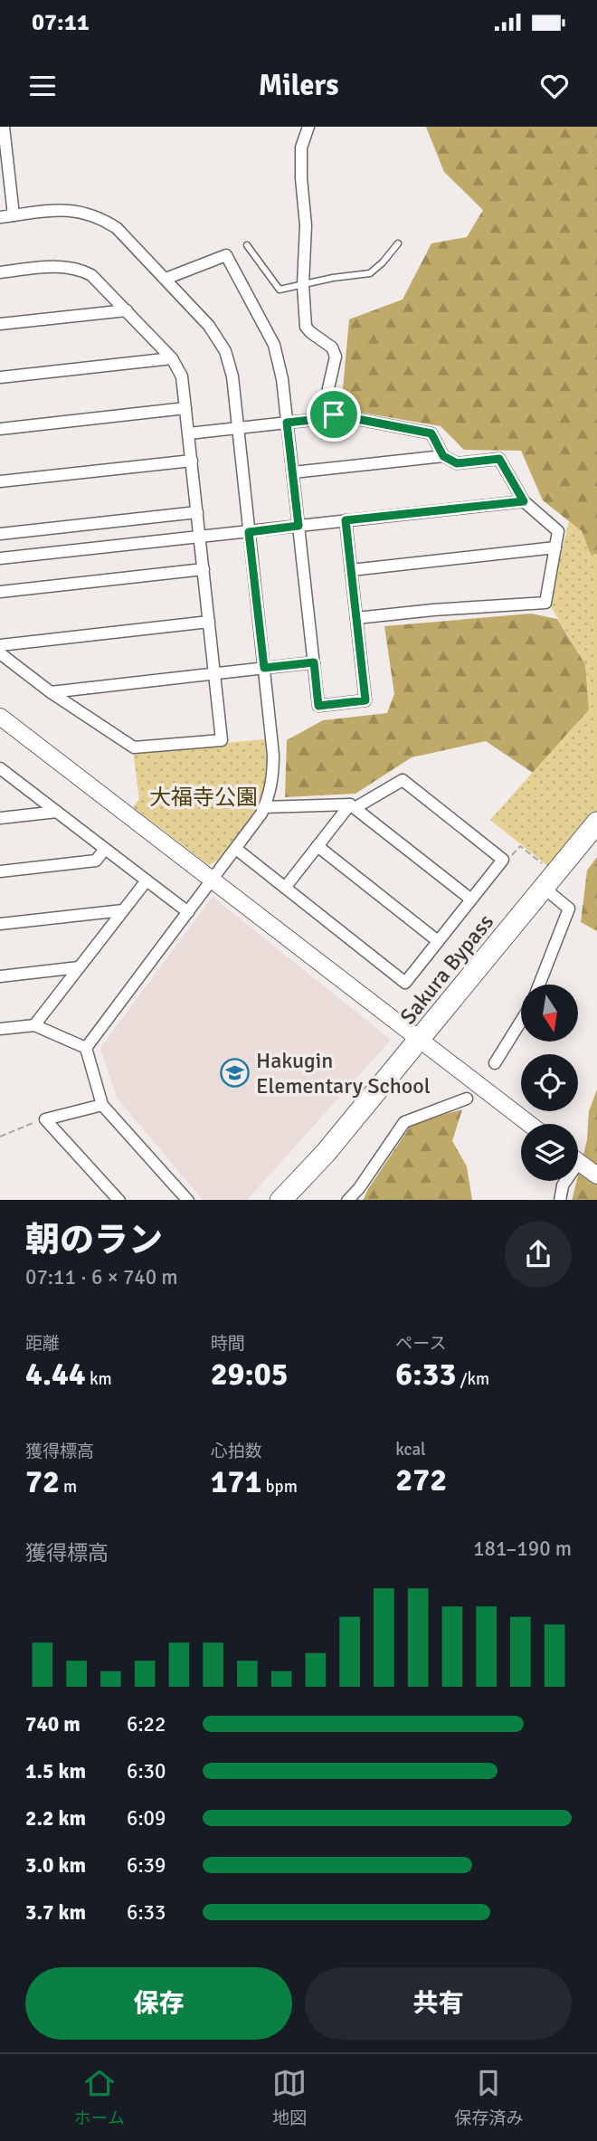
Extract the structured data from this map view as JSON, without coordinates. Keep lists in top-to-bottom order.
{
  "streets": {
    "highway": ["Sakura Bypass"]
  },
  "parks": ["大福寺公園"],
  "places": {
    "school or university": ["Hakugin Elementary School"]
  },
  "north": "bottom",
  "page": {
    "status": "07:11",
    "header": "Milers",
    "heading": ["朝のラン", "07:11 · 6 × 740 m"],
    "stats": [
      ["距離", "4.44 km"],
      ["時間", "29:05"],
      ["ペース", "6:33 /km"],
      ["獲得標高", "72 m"],
      ["心拍数", "171 bpm"],
      ["kcal", "272"]
    ],
    "chart": ["獲得標高", "181–190 m"],
    "list": [
      {
        "name": "740 m",
        "note": "6:22"
      },
      {
        "name": "1.5 km",
        "note": "6:30"
      },
      {
        "name": "2.2 km",
        "note": "6:09"
      },
      {
        "name": "3.0 km",
        "note": "6:39"
      },
      {
        "name": "3.7 km",
        "note": "6:33"
      }
    ],
    "buttons": ["保存", "共有"],
    "tabs": ["ホーム", "地図", "保存済み"]
  }
}
